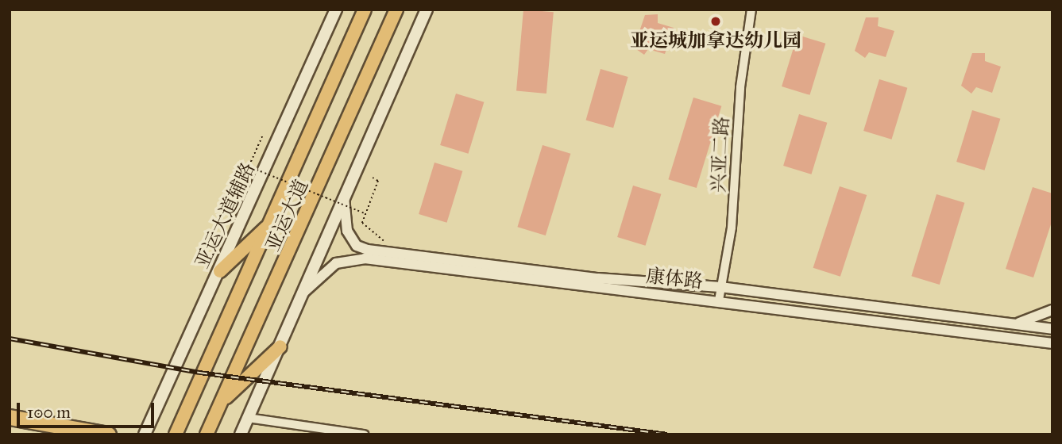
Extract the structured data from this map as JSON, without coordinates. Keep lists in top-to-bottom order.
{
  "streets": {
    "main road": ["亚运大道辅路", "亚运大道"],
    "street": ["兴亚二路", "康体路"]
  },
  "crossings": [
    ["兴亚二路", "康体路"]
  ],
  "places": ["亚运城加拿达幼儿园"],
  "scale_bar": "100 m"
}
